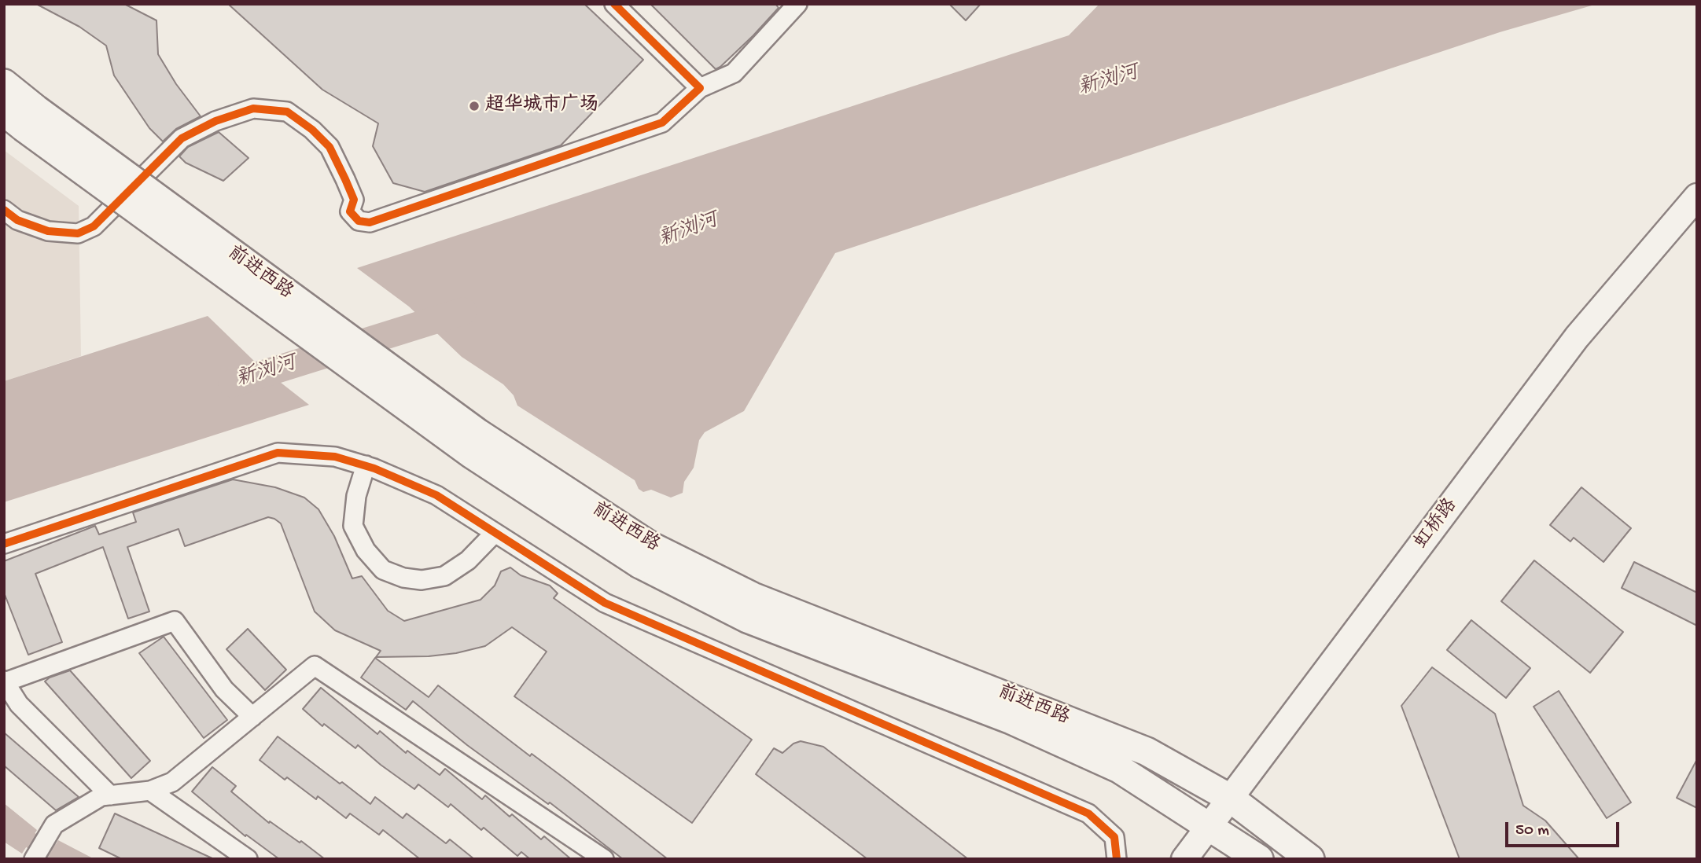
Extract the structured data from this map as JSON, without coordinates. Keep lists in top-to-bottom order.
{
  "streets": {
    "main road": ["前进西路"],
    "street": ["虹桥路"]
  },
  "crossings": [
    ["前进西路", "虹桥路"]
  ],
  "water": ["新浏河"],
  "places": ["超华城市广场"],
  "scale_bar": "50 m"
}
